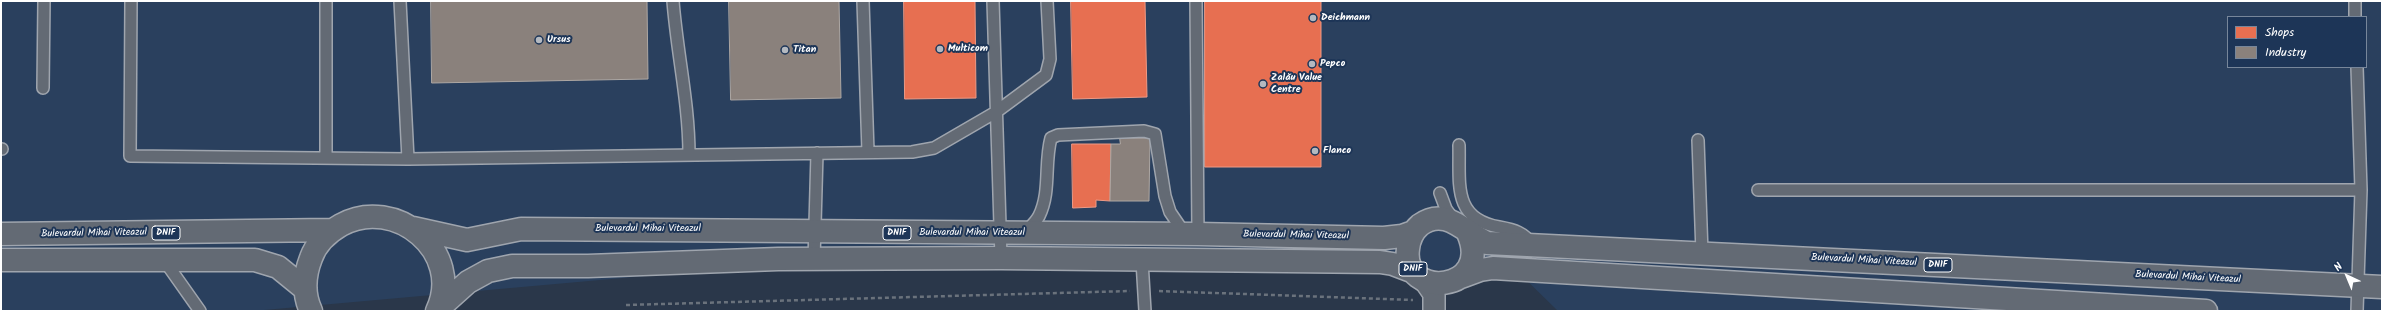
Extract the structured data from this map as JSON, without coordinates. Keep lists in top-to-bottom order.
{
  "streets": {
    "main road": ["Bulevardul Mihai Viteazul", "DN1F"]
  },
  "crossings": [
    ["Bulevardul Mihai Viteazul", "DN1F"]
  ],
  "places": [
    "Deichmann",
    "Ursus",
    "Multicom",
    "Titan",
    "Pepco",
    "Zalău Value Centre",
    "Flanco"
  ],
  "legend": ["Shops", "Industry"],
  "north": "top left"
}
